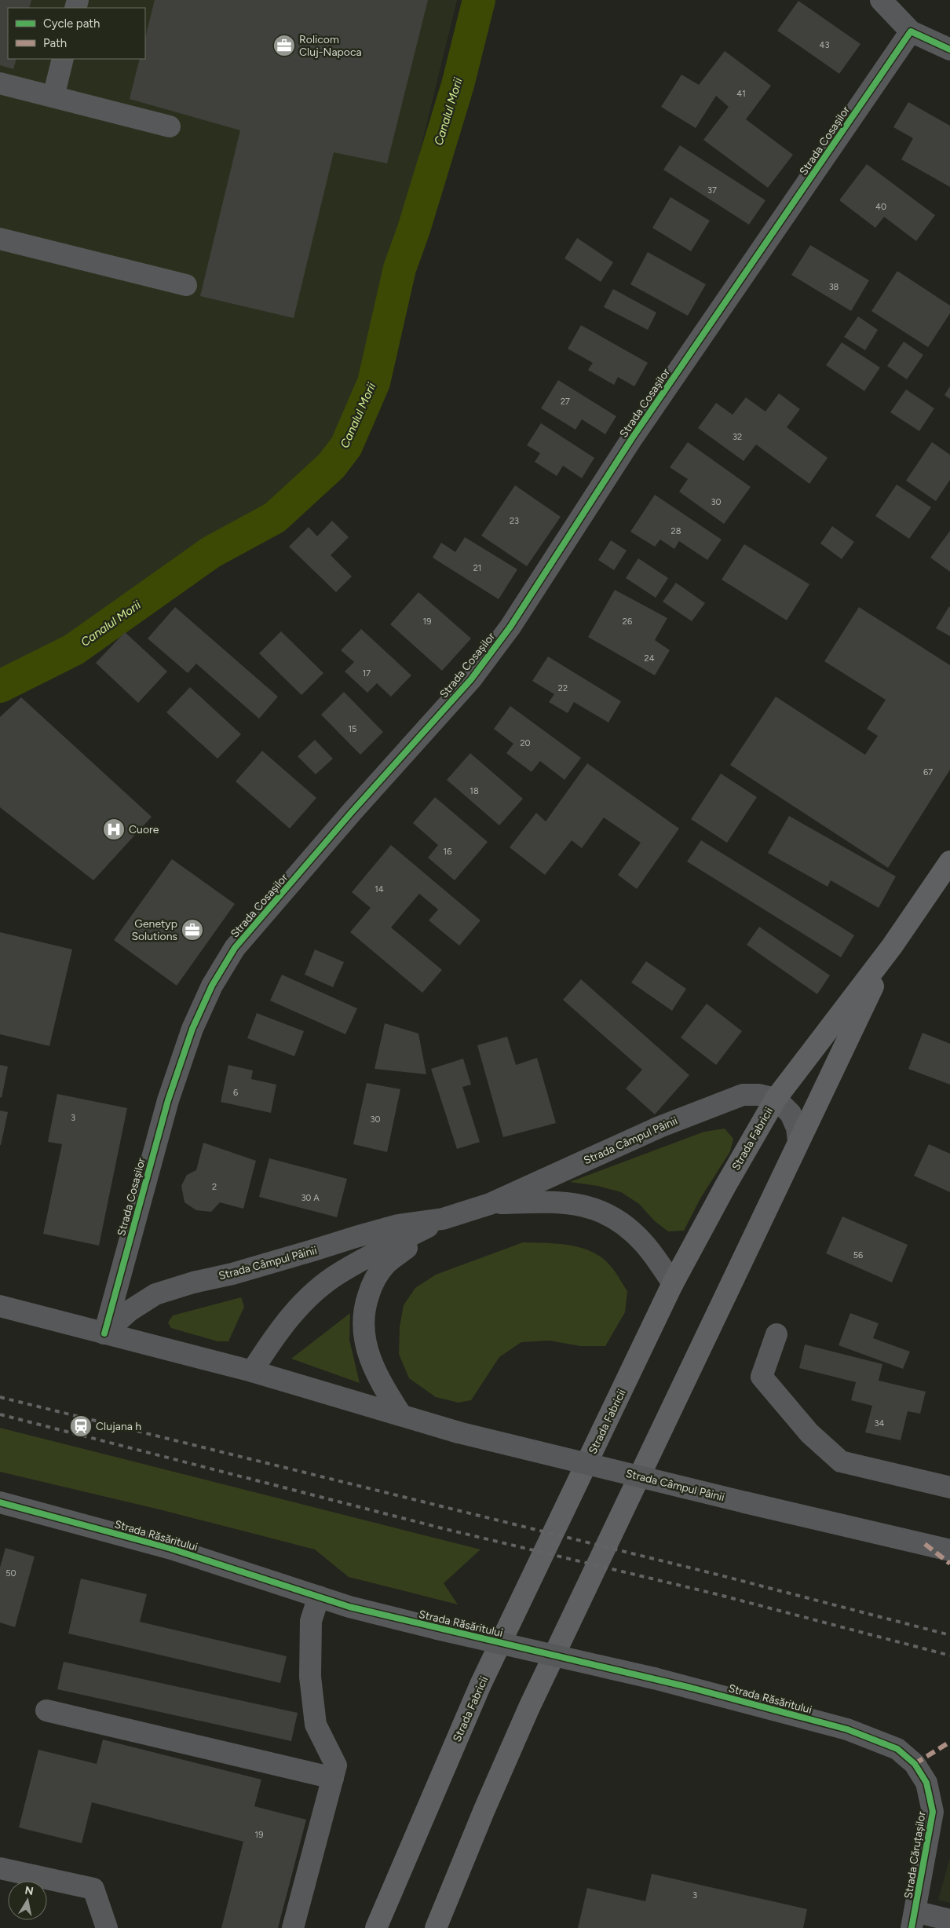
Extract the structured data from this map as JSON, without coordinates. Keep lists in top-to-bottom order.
{
  "streets": {
    "main road": ["Strada Fabricii"],
    "street": [
      "Strada Cosașilor",
      "Strada Câmpul Pâinii",
      "Strada Răsăritului",
      "Strada Căruțașilor"
    ]
  },
  "crossings": [
    ["Strada Cosașilor", "Strada Câmpul Pâinii"],
    ["Strada Fabricii", "Strada Câmpul Pâinii"],
    ["Strada Răsăritului", "Strada Căruțașilor"]
  ],
  "water": ["Canalul Morii"],
  "places": {
    "office": ["Rolicom Cluj-Napoca", "Genetyp Solutions"],
    "hospital": ["Cuore"],
    "station": ["Clujana h"]
  },
  "house_numbers": [
    "43",
    "41",
    "37",
    "40",
    "38",
    "27",
    "32",
    "30",
    "23",
    "28",
    "21",
    "19",
    "26",
    "24",
    "17",
    "22",
    "15",
    "20",
    "67",
    "18",
    "16",
    "14",
    "6",
    "3",
    "30",
    "2",
    "30 A",
    "56",
    "34",
    "50",
    "19",
    "3"
  ],
  "legend": ["Cycle path", "Path"],
  "north": "top"
}
